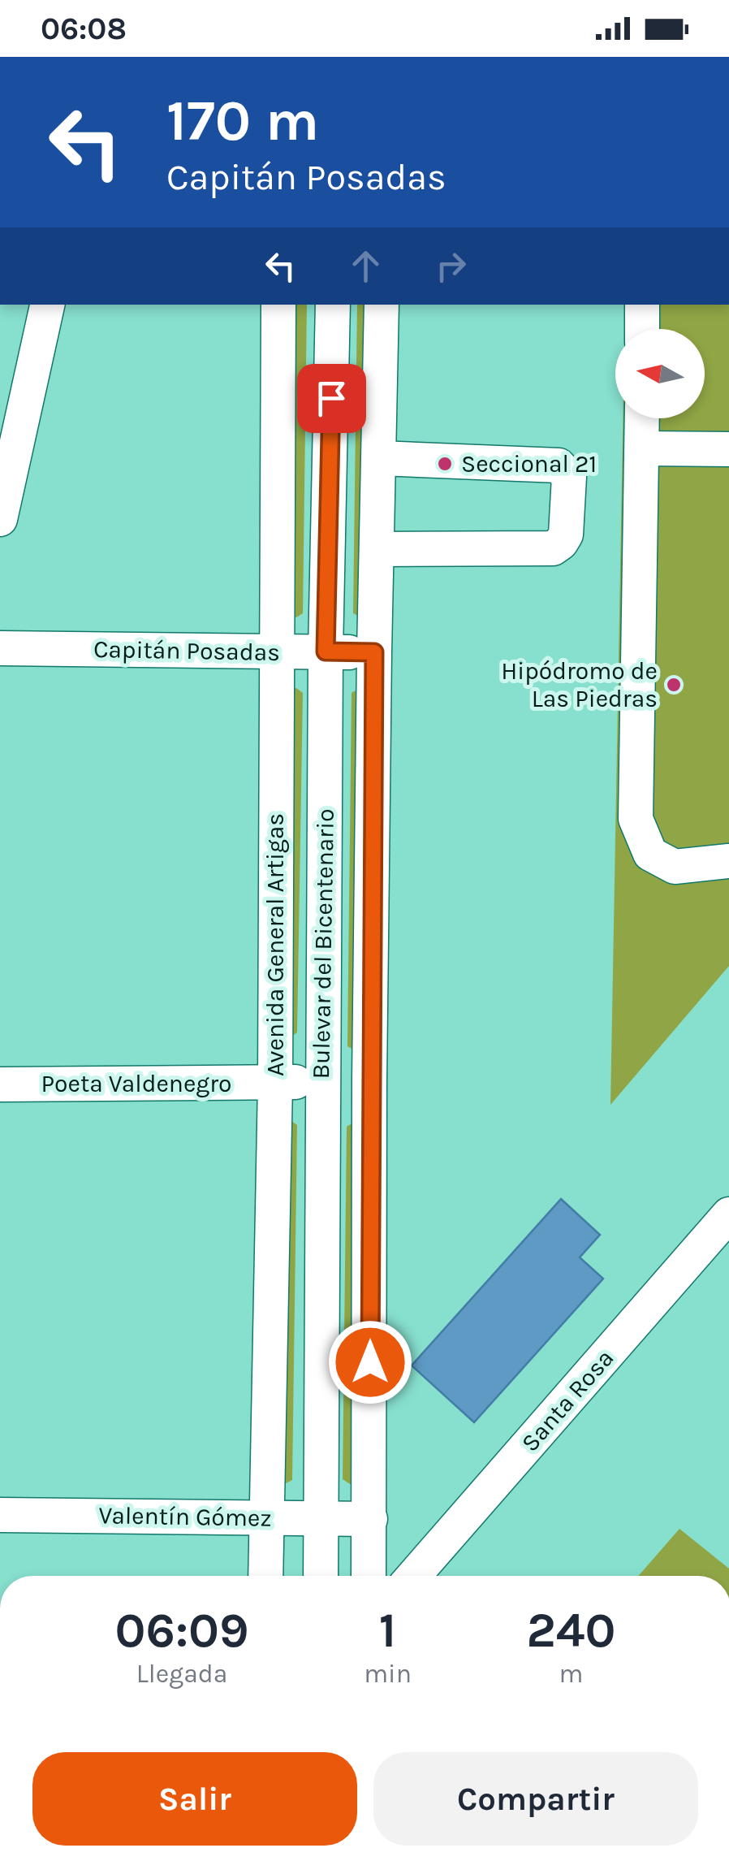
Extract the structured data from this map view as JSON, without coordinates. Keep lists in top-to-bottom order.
{
  "streets": {
    "street": [
      "Capitán Posadas",
      "Bulevar del Bicentenario",
      "Avenida General Artigas",
      "Poeta Valdenegro",
      "Santa Rosa",
      "Valentín Gómez"
    ]
  },
  "crossings": [
    ["Capitán Posadas", "Bulevar del Bicentenario"],
    ["Capitán Posadas", "Avenida General Artigas"],
    ["Bulevar del Bicentenario", "Poeta Valdenegro"],
    ["Bulevar del Bicentenario", "Valentín Gómez"],
    ["Avenida General Artigas", "Poeta Valdenegro"],
    ["Avenida General Artigas", "Valentín Gómez"]
  ],
  "places": ["Seccional 21", "Hipódromo de Las Piedras"],
  "north": "left",
  "page": {
    "status": "06:08",
    "turn": ["170 m", "Capitán Posadas"],
    "eta": [
      "06:09",
      "Llegada",
      "1",
      "min",
      "240",
      "m"
    ],
    "buttons": ["Salir", "Compartir"]
  }
}
